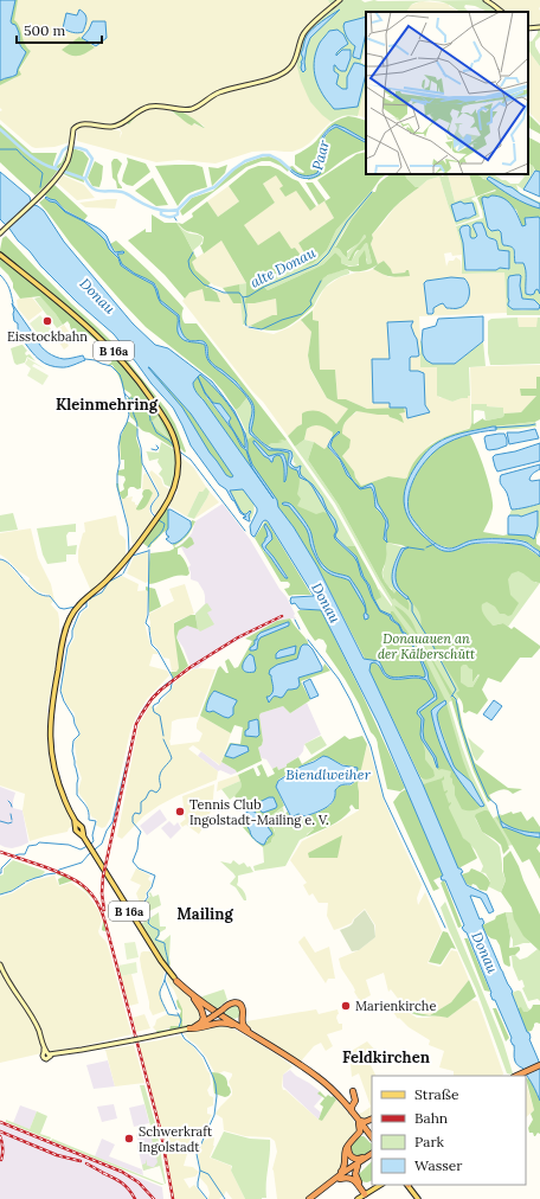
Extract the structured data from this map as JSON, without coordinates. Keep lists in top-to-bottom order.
{
  "streets": {
    "highway": ["B 16a"]
  },
  "districts": ["Kleinmehring", "Mailing", "Feldkirchen"],
  "water": [
    "Paar",
    "alte Donau",
    "Donau",
    "Biendlweiher"
  ],
  "parks": ["Donauauen an der Kälberschütt"],
  "places": [
    "Eisstockbahn",
    "Tennis Club Ingolstadt-Mailing e. V.",
    "Marienkirche",
    "Schwerkraft Ingolstadt"
  ],
  "legend": [
    "Straße",
    "Bahn",
    "Park",
    "Wasser"
  ],
  "scale_bar": "500 m"
}
